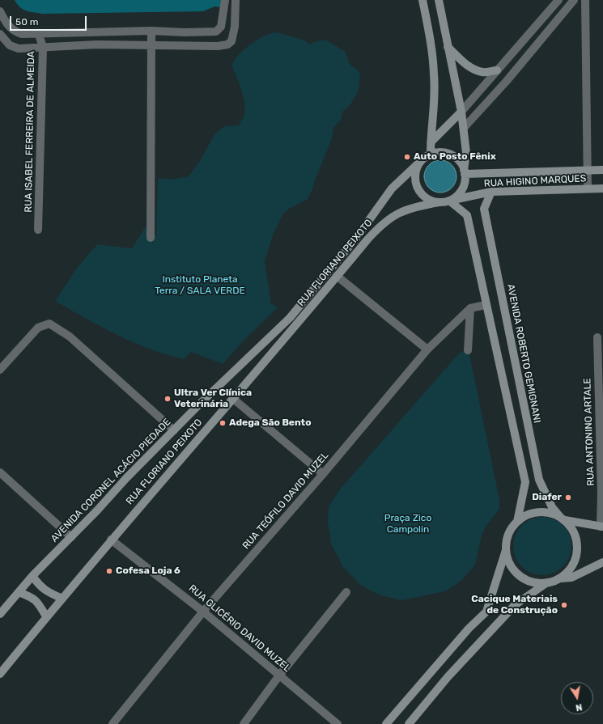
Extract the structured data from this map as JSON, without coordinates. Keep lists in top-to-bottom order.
{
  "streets": {
    "main road": [
      "RUA HIGINO MARQUES",
      "RUA FLORIANO PEIXOTO",
      "AVENIDA ROBERTO GEMIGNANI",
      "AVENIDA CORONEL ACÁCIO PIEDADE"
    ],
    "street": [
      "RUA ISABEL FERREIRA DE ALMEIDA",
      "RUA ANTONINO ARTALE",
      "RUA TEÓFILO DAVID MUZEL",
      "RUA GLICÉRIO DAVID MUZEL"
    ]
  },
  "crossings": [
    ["RUA HIGINO MARQUES", "RUA FLORIANO PEIXOTO"],
    ["RUA HIGINO MARQUES", "AVENIDA ROBERTO GEMIGNANI"],
    ["RUA HIGINO MARQUES", "AVENIDA CORONEL ACÁCIO PIEDADE"],
    ["RUA FLORIANO PEIXOTO", "AVENIDA CORONEL ACÁCIO PIEDADE"],
    ["RUA FLORIANO PEIXOTO", "RUA GLICÉRIO DAVID MUZEL"],
    ["RUA TEÓFILO DAVID MUZEL", "RUA GLICÉRIO DAVID MUZEL"]
  ],
  "parks": ["Instituto Planeta Terra / SALA VERDE", "Praça Zico Campolin"],
  "places": [
    "Auto Posto Fênix",
    "Ultra Ver Clínica Veterinária",
    "Adega São Bento",
    "Diafer",
    "Cofesa Loja 6",
    "Cacique Materiais de Construção"
  ],
  "scale_bar": "50 m",
  "north": "bottom"
}
